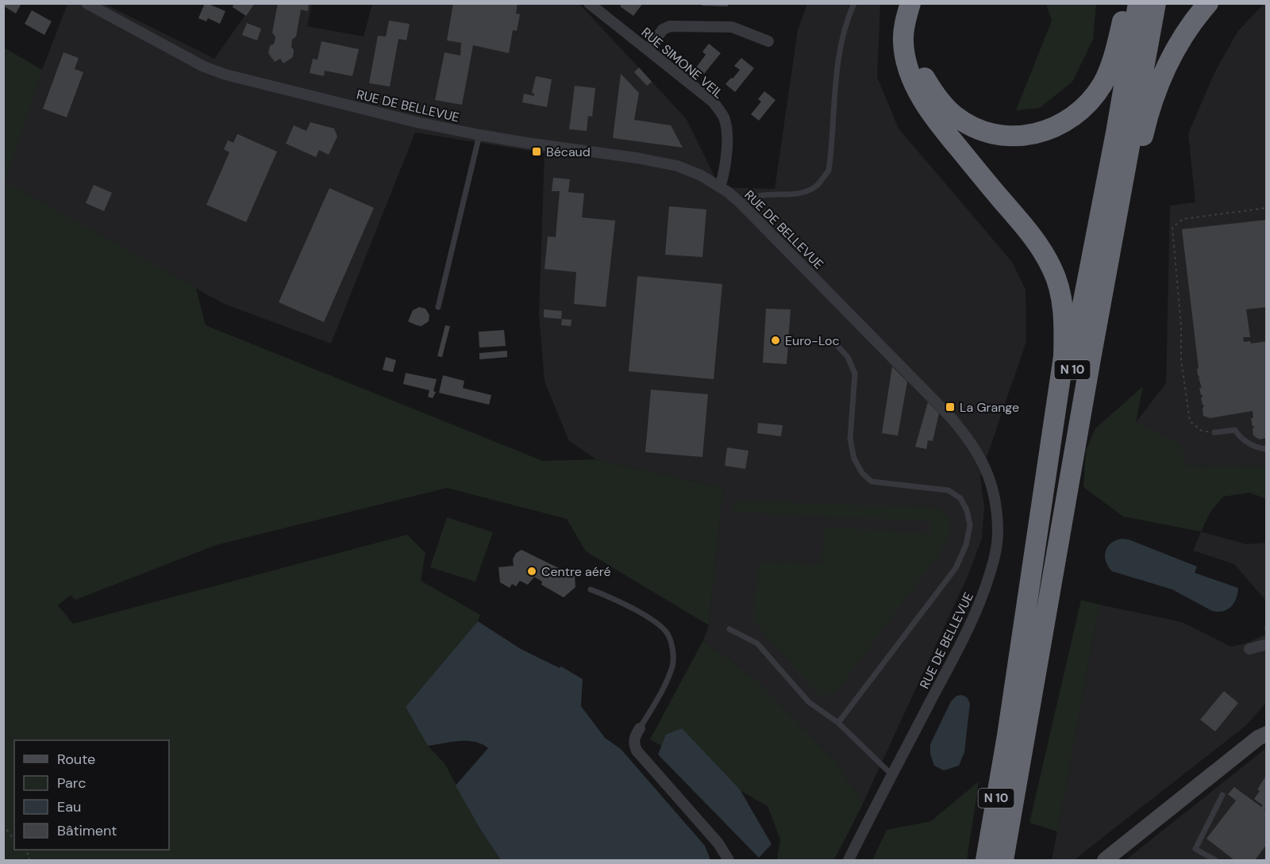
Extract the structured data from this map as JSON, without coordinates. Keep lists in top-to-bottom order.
{
  "streets": {
    "highway": ["N 10"],
    "street": ["RUE SIMONE VEIL", "RUE DE BELLEVUE"]
  },
  "crossings": [
    ["RUE SIMONE VEIL", "RUE DE BELLEVUE"]
  ],
  "places": {
    "transit": ["Bécaud", "La Grange"],
    "other": ["Euro-Loc", "Centre aéré"]
  },
  "legend": [
    "Route",
    "Parc",
    "Eau",
    "Bâtiment"
  ]
}
